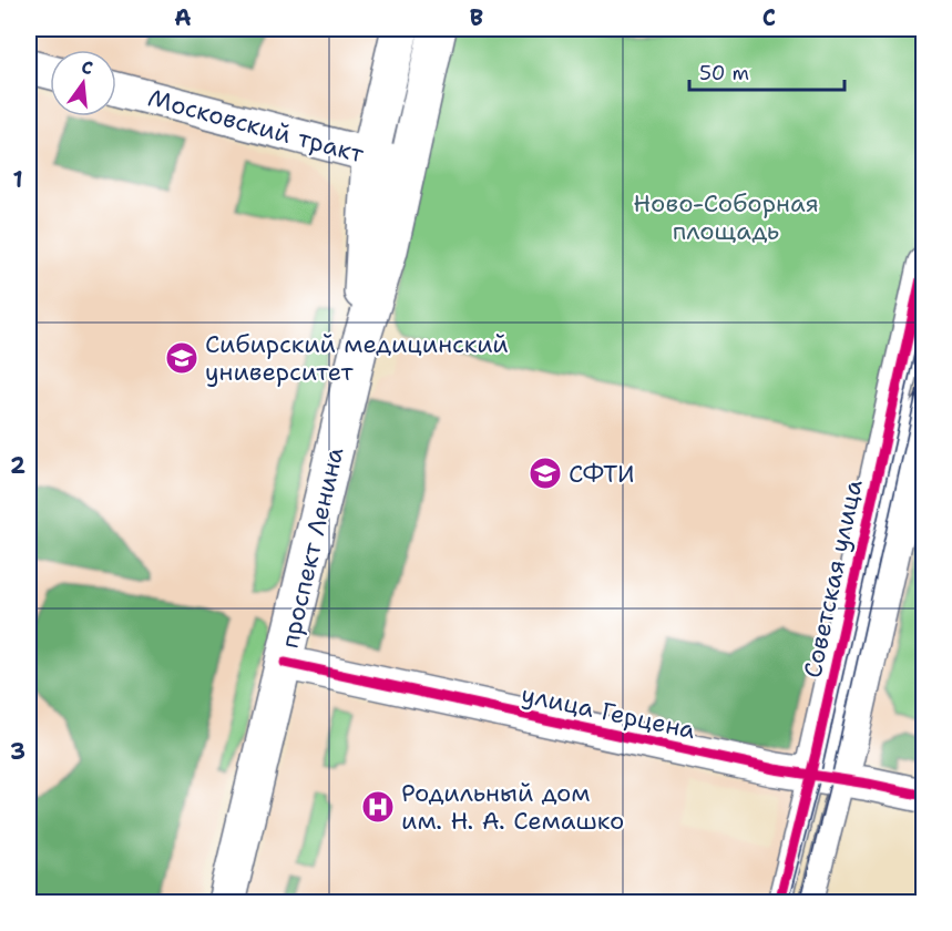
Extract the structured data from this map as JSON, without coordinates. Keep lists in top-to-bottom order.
{
  "streets": {
    "main road": ["проспект Ленина"],
    "street": ["Московский тракт", "Советская улица", "улица Герцена"]
  },
  "crossings": [
    ["Московский тракт", "проспект Ленина"],
    ["проспект Ленина", "улица Герцена"],
    ["Советская улица", "улица Герцена"]
  ],
  "parks": ["Ново-Соборная площадь"],
  "places": {
    "school or university": ["Сибирский медицинский университет", "СФТИ"],
    "hospital": ["Родильный дом им. Н. А. Семашко"]
  },
  "scale_bar": "50 m",
  "north": "top",
  "grid": {
    "columns": ["A", "B", "C"],
    "rows": ["1", "2", "3"]
  }
}
